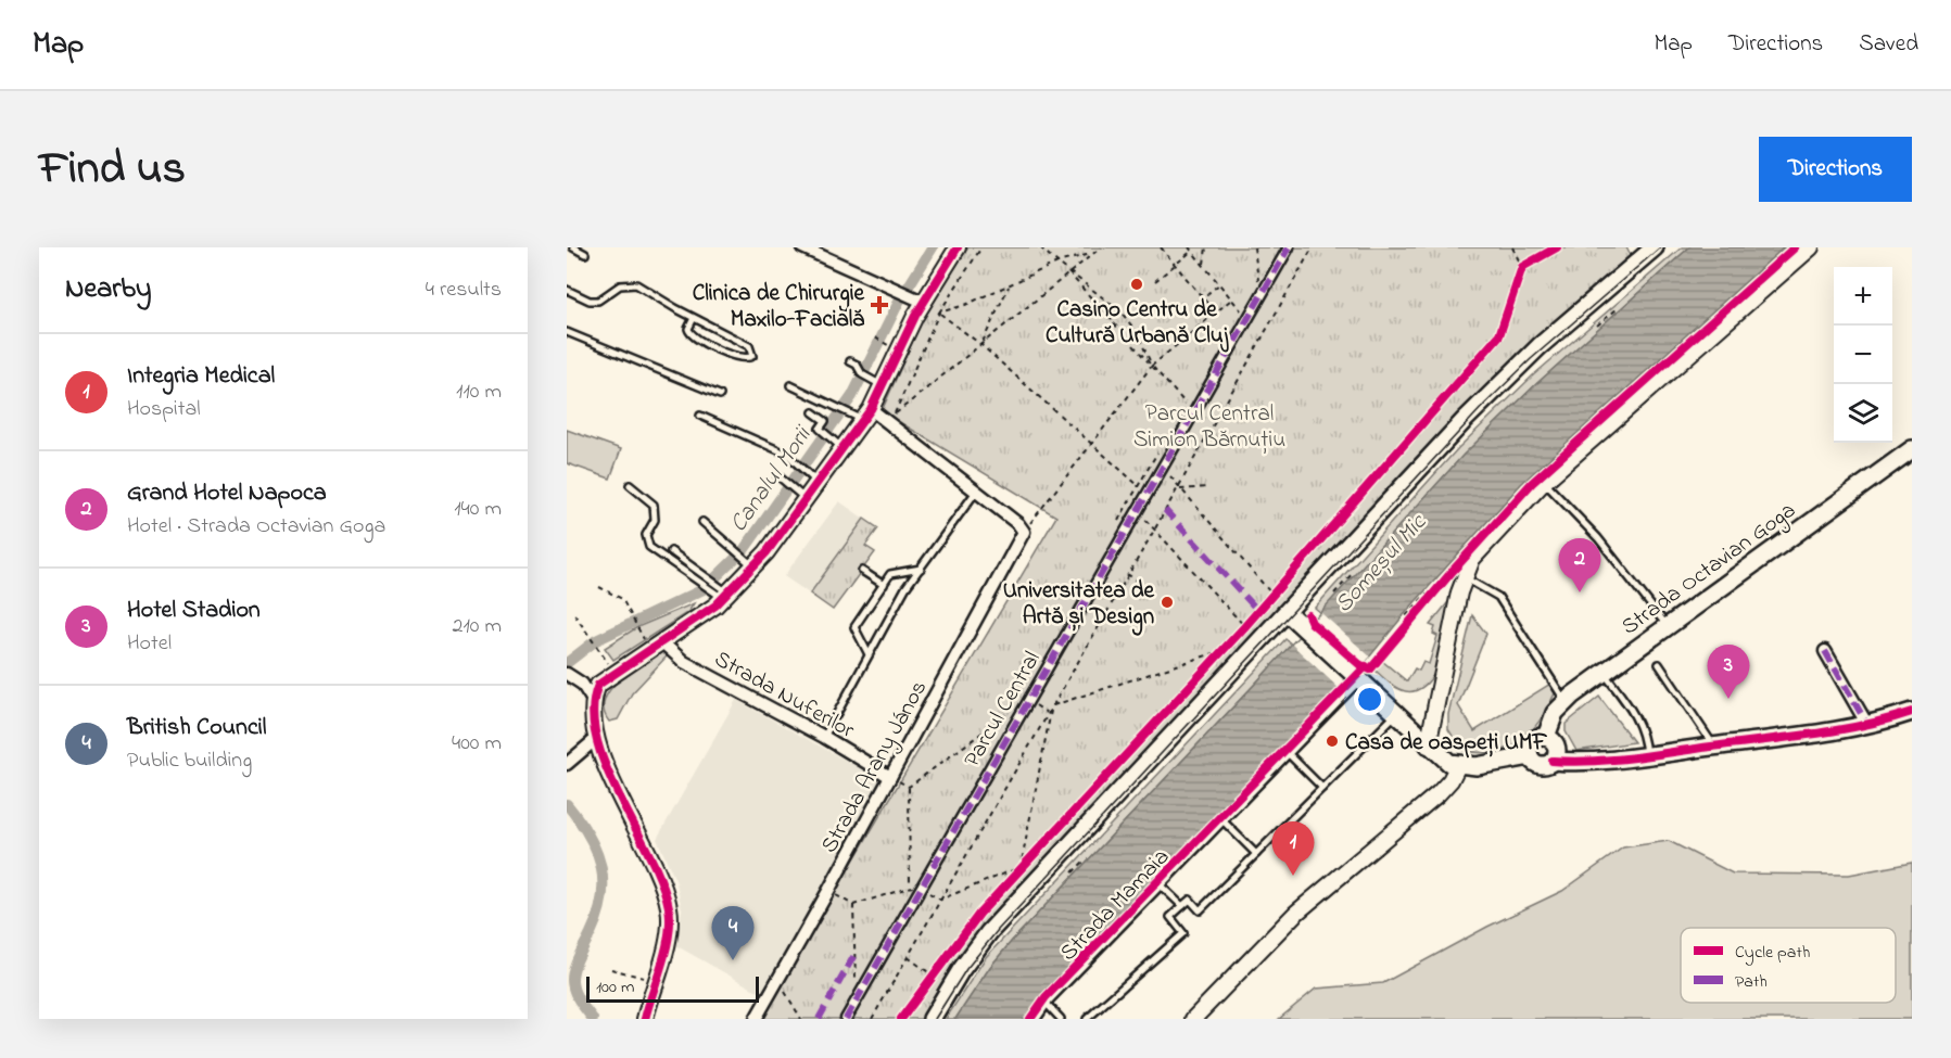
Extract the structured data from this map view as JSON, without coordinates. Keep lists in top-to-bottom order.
{
  "streets": {
    "main road": ["Strada Octavian Goga"],
    "street": [
      "Strada Nuferilor",
      "Parcul Central",
      "Strada Arany János",
      "Strada Mamaia"
    ]
  },
  "crossings": [
    ["Strada Nuferilor", "Strada Arany János"]
  ],
  "water": ["Canalul Morii", "Someșul Mic"],
  "parks": ["Parcul Central Simion Bărnuțiu"],
  "places": {
    "other": ["Casino Centru de Cultură Urbană Cluj", "Universitatea de Artă și Design", "Casa de oaspeți UMF"],
    "health": ["Clinica de Chirurgie Maxilo-Facială"]
  },
  "legend": ["Cycle path", "Path"],
  "scale_bar": "100 m",
  "page": {
    "header": "Map",
    "nav": ["Map", "Directions", "Saved"],
    "title": "Find us",
    "buttons": "Directions",
    "heading": ["Nearby", "4 results"],
    "map_buttons": ["+", "−"],
    "list": [
      {
        "mark": "1",
        "name": "Integria Medical",
        "note": "Hospital",
        "value": "110 m"
      },
      {
        "mark": "2",
        "name": "Grand Hotel Napoca",
        "note": "Hotel · Strada Octavian Goga",
        "value": "140 m"
      },
      {
        "mark": "3",
        "name": "Hotel Stadion",
        "note": "Hotel",
        "value": "210 m"
      },
      {
        "mark": "4",
        "name": "British Council",
        "note": "Public building",
        "value": "400 m"
      }
    ],
    "pins": [
      "2",
      "3",
      "1",
      "4"
    ],
    "scale": "100 m"
  }
}
